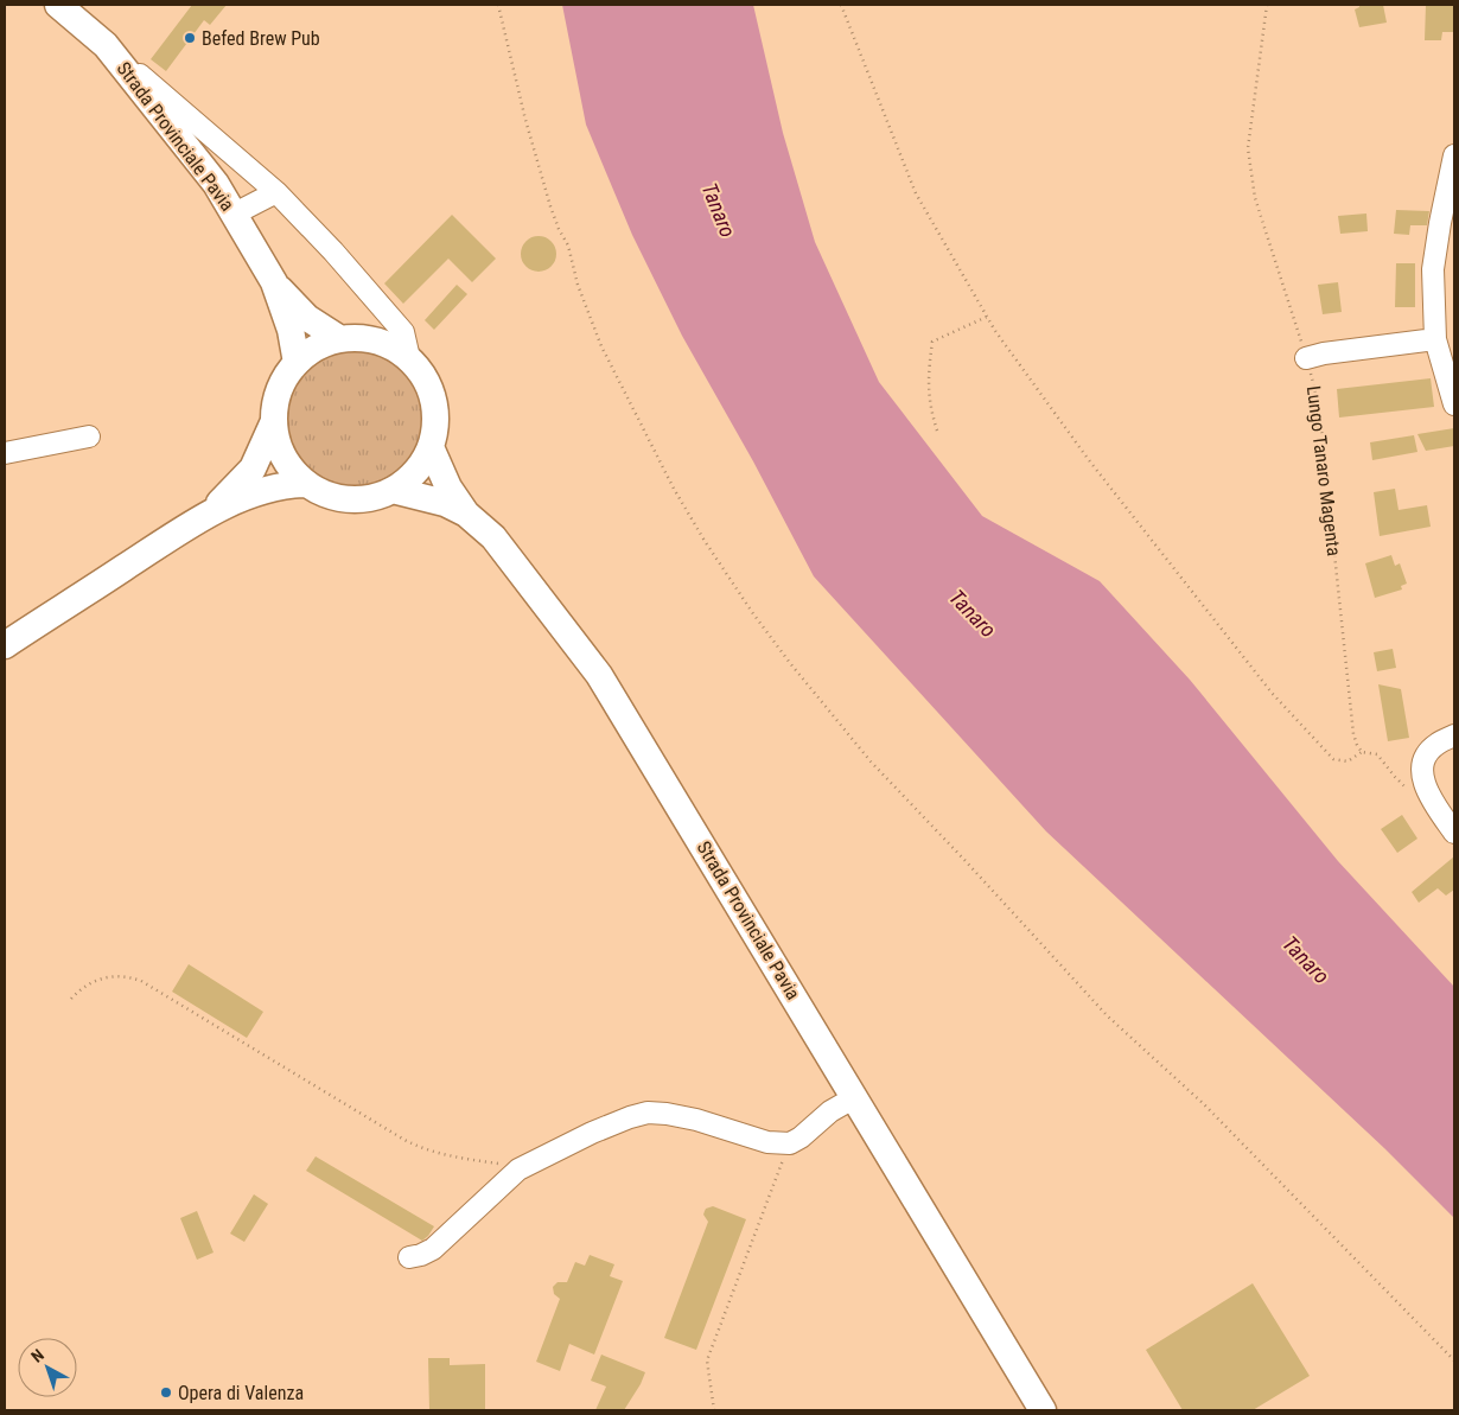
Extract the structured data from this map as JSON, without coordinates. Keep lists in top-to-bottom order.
{
  "streets": {
    "main road": ["Strada Provinciale Pavia"],
    "path": ["Lungo Tanaro Magenta"]
  },
  "water": ["Tanaro"],
  "places": ["Befed Brew Pub", "Opera di Valenza"],
  "north": "top left"
}
